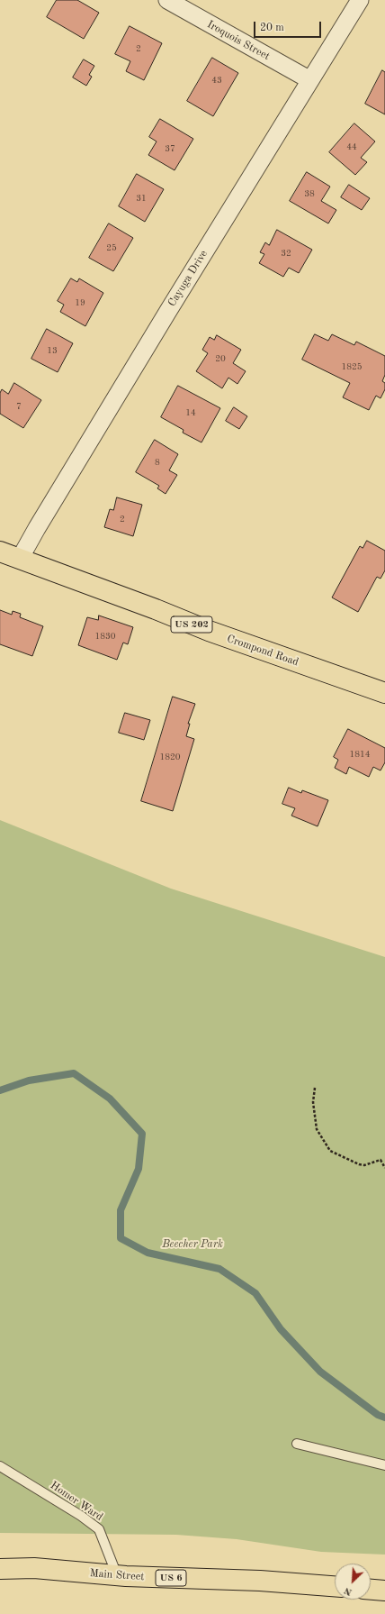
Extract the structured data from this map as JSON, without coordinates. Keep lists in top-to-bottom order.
{
  "streets": {
    "main road": [
      "US 202",
      "Crompond Road",
      "Main Street",
      "US 6"
    ],
    "street": ["Iroquois Street", "Cayuga Drive"],
    "lane": ["Homer Ward"]
  },
  "crossings": [
    ["Iroquois Street", "Cayuga Drive"],
    ["Cayuga Drive", "Crompond Road"],
    ["Homer Ward", "Main Street"]
  ],
  "parks": ["Beecher Park"],
  "house_numbers": [
    "2",
    "43",
    "44",
    "37",
    "38",
    "31",
    "25",
    "32",
    "19",
    "13",
    "20",
    "1825",
    "7",
    "14",
    "8",
    "2",
    "1830",
    "1814",
    "1820"
  ],
  "scale_bar": "20 m",
  "north": "bottom left"
}
